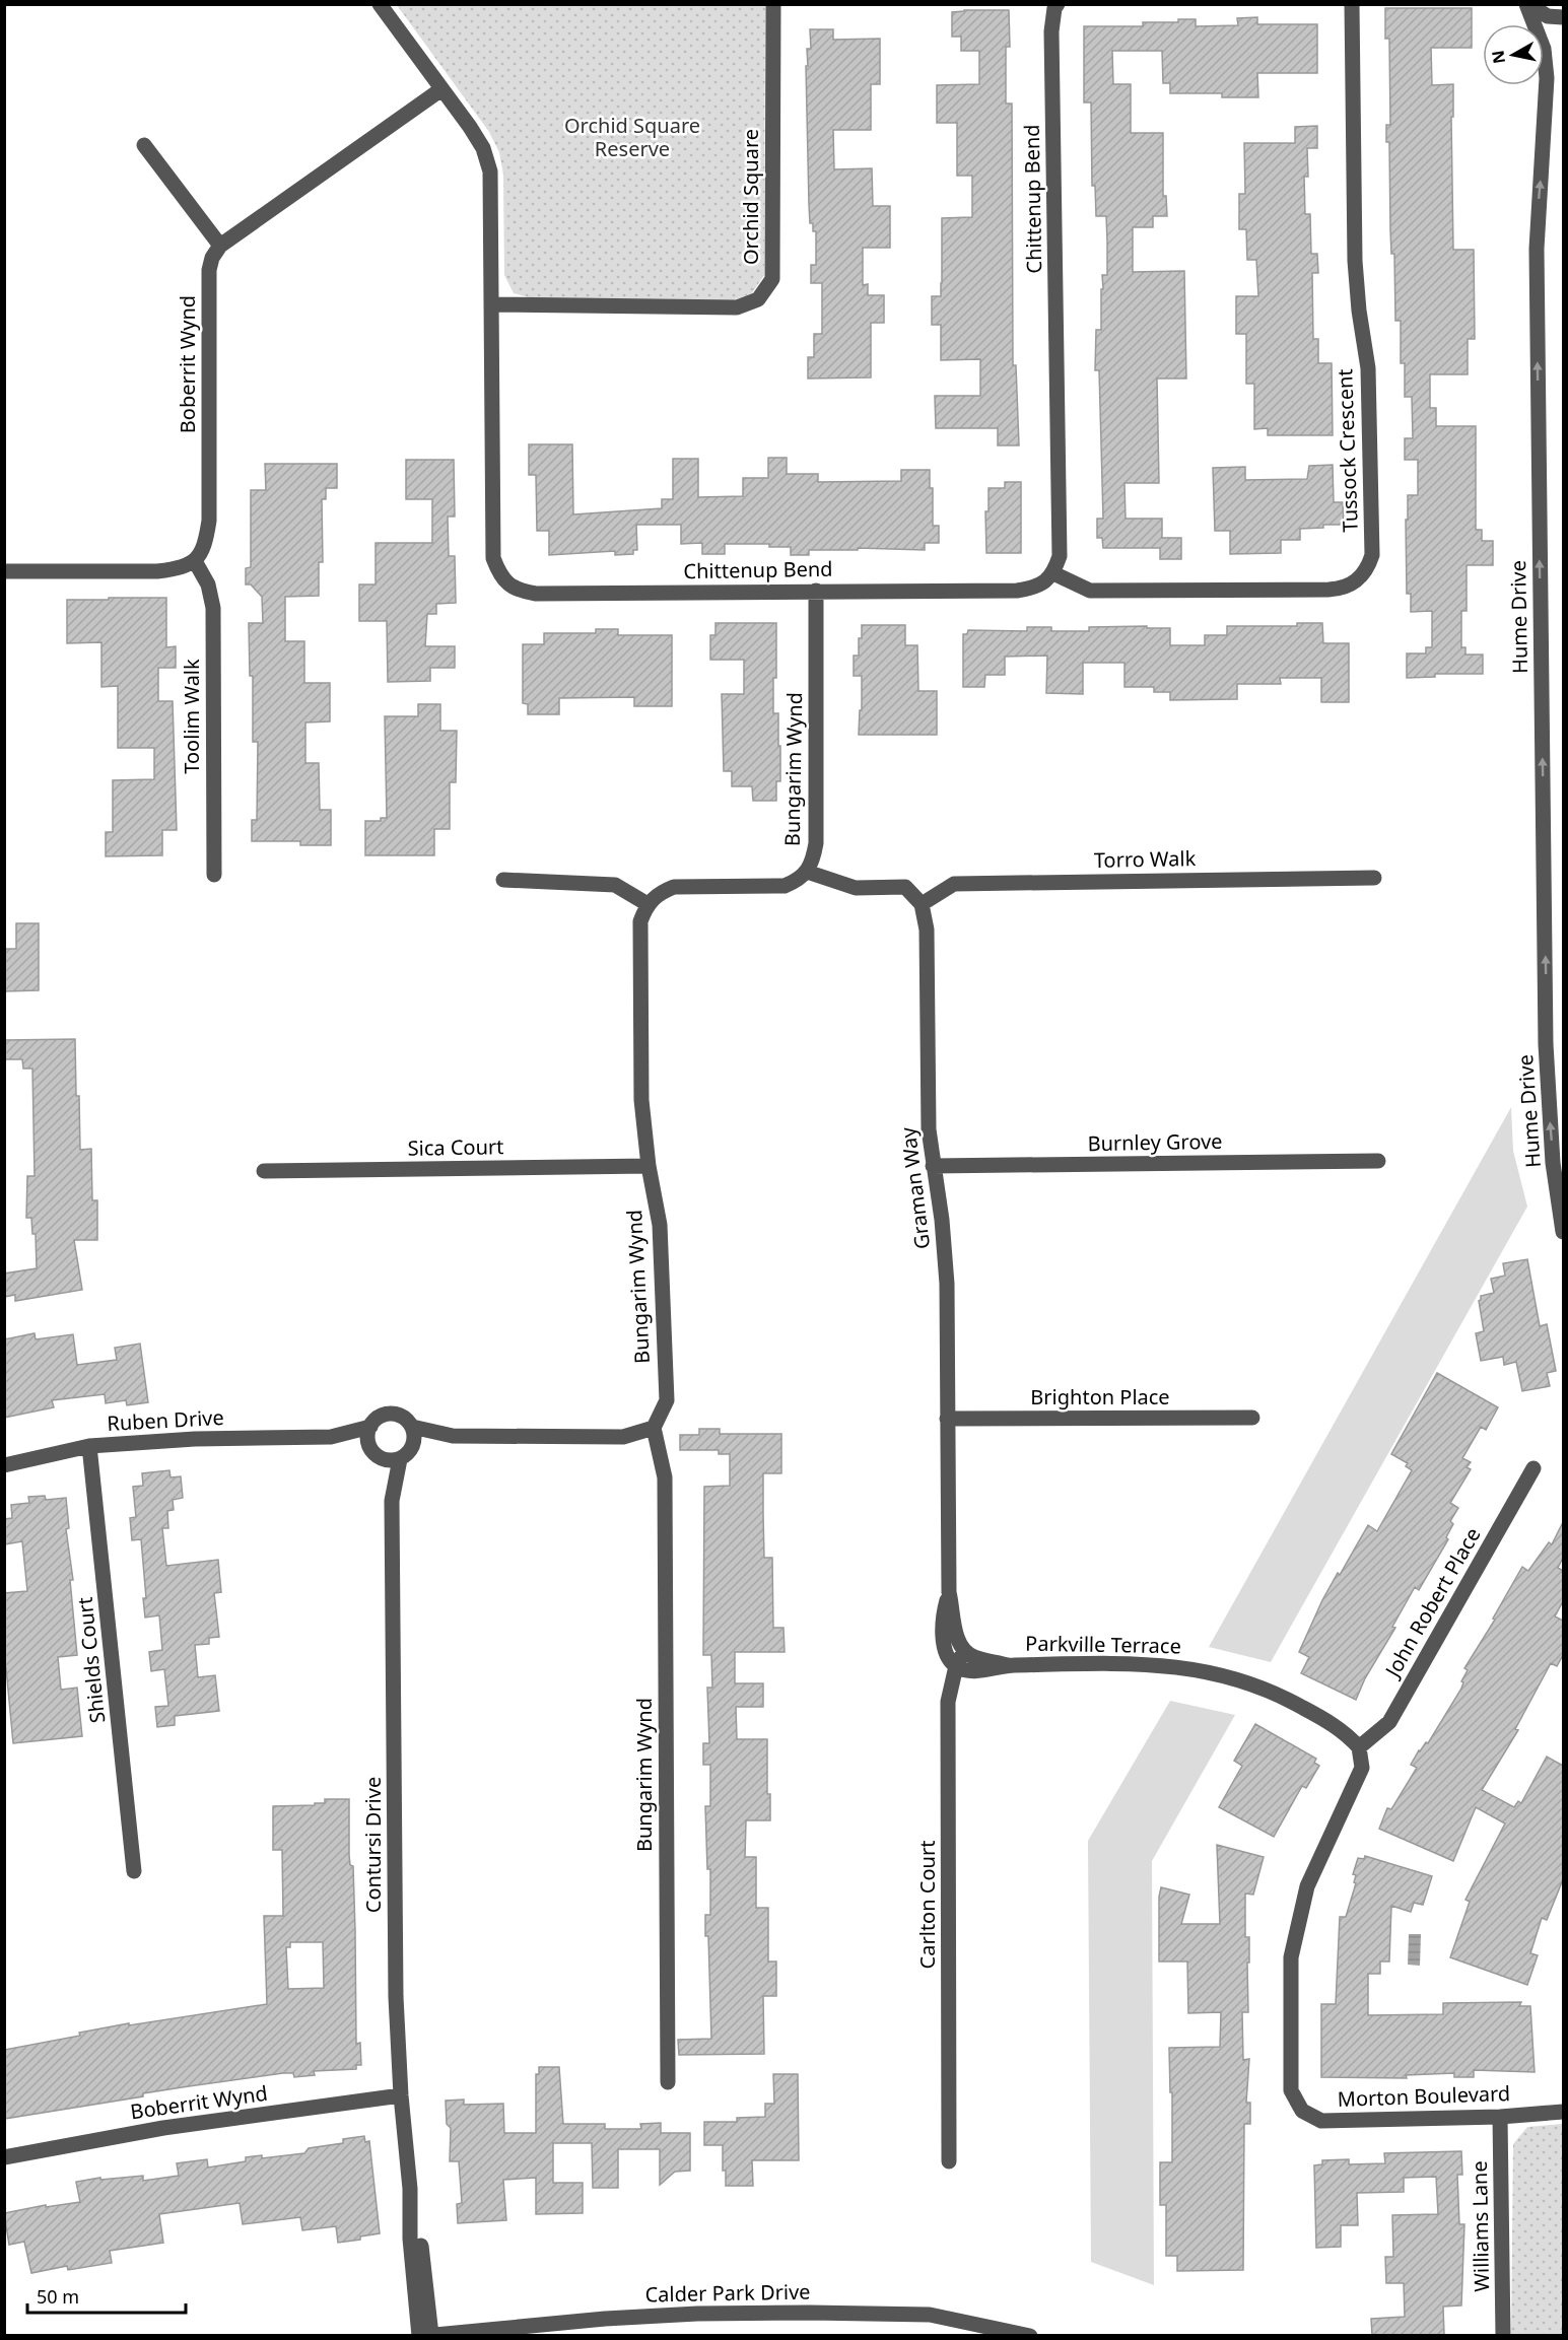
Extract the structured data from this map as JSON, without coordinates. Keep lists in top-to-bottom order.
{
  "streets": {
    "street": [
      "Orchid Square",
      "Chittenup Bend",
      "Boberrit Wynd",
      "Tussock Crescent",
      "Hume Drive",
      "Toolim Walk",
      "Bungarim Wynd",
      "Torro Walk",
      "Burnley Grove",
      "Sica Court",
      "Graman Way",
      "Brighton Place",
      "Ruben Drive",
      "John Robert Place",
      "Parkville Terrace",
      "Shields Court",
      "Contursi Drive",
      "Carlton Court",
      "Morton Boulevard",
      "Williams Lane",
      "Calder Park Drive"
    ]
  },
  "crossings": [
    ["Orchid Square", "Chittenup Bend"],
    ["Chittenup Bend", "Tussock Crescent"],
    ["Chittenup Bend", "Bungarim Wynd"],
    ["Boberrit Wynd", "Toolim Walk"],
    ["Boberrit Wynd", "Contursi Drive"],
    ["Bungarim Wynd", "Sica Court"],
    ["Torro Walk", "Graman Way"],
    ["Burnley Grove", "Graman Way"],
    ["Graman Way", "Brighton Place"],
    ["Graman Way", "Parkville Terrace"],
    ["Graman Way", "Carlton Court"],
    ["Ruben Drive", "Shields Court"],
    ["Ruben Drive", "Contursi Drive"],
    ["John Robert Place", "Parkville Terrace"],
    ["John Robert Place", "Morton Boulevard"],
    ["Parkville Terrace", "Carlton Court"],
    ["Parkville Terrace", "Morton Boulevard"],
    ["Contursi Drive", "Calder Park Drive"],
    ["Morton Boulevard", "Williams Lane"]
  ],
  "one_way": ["Hume Drive"],
  "parks": ["Orchid Square Reserve"],
  "scale_bar": "50 m",
  "north": "left"
}
